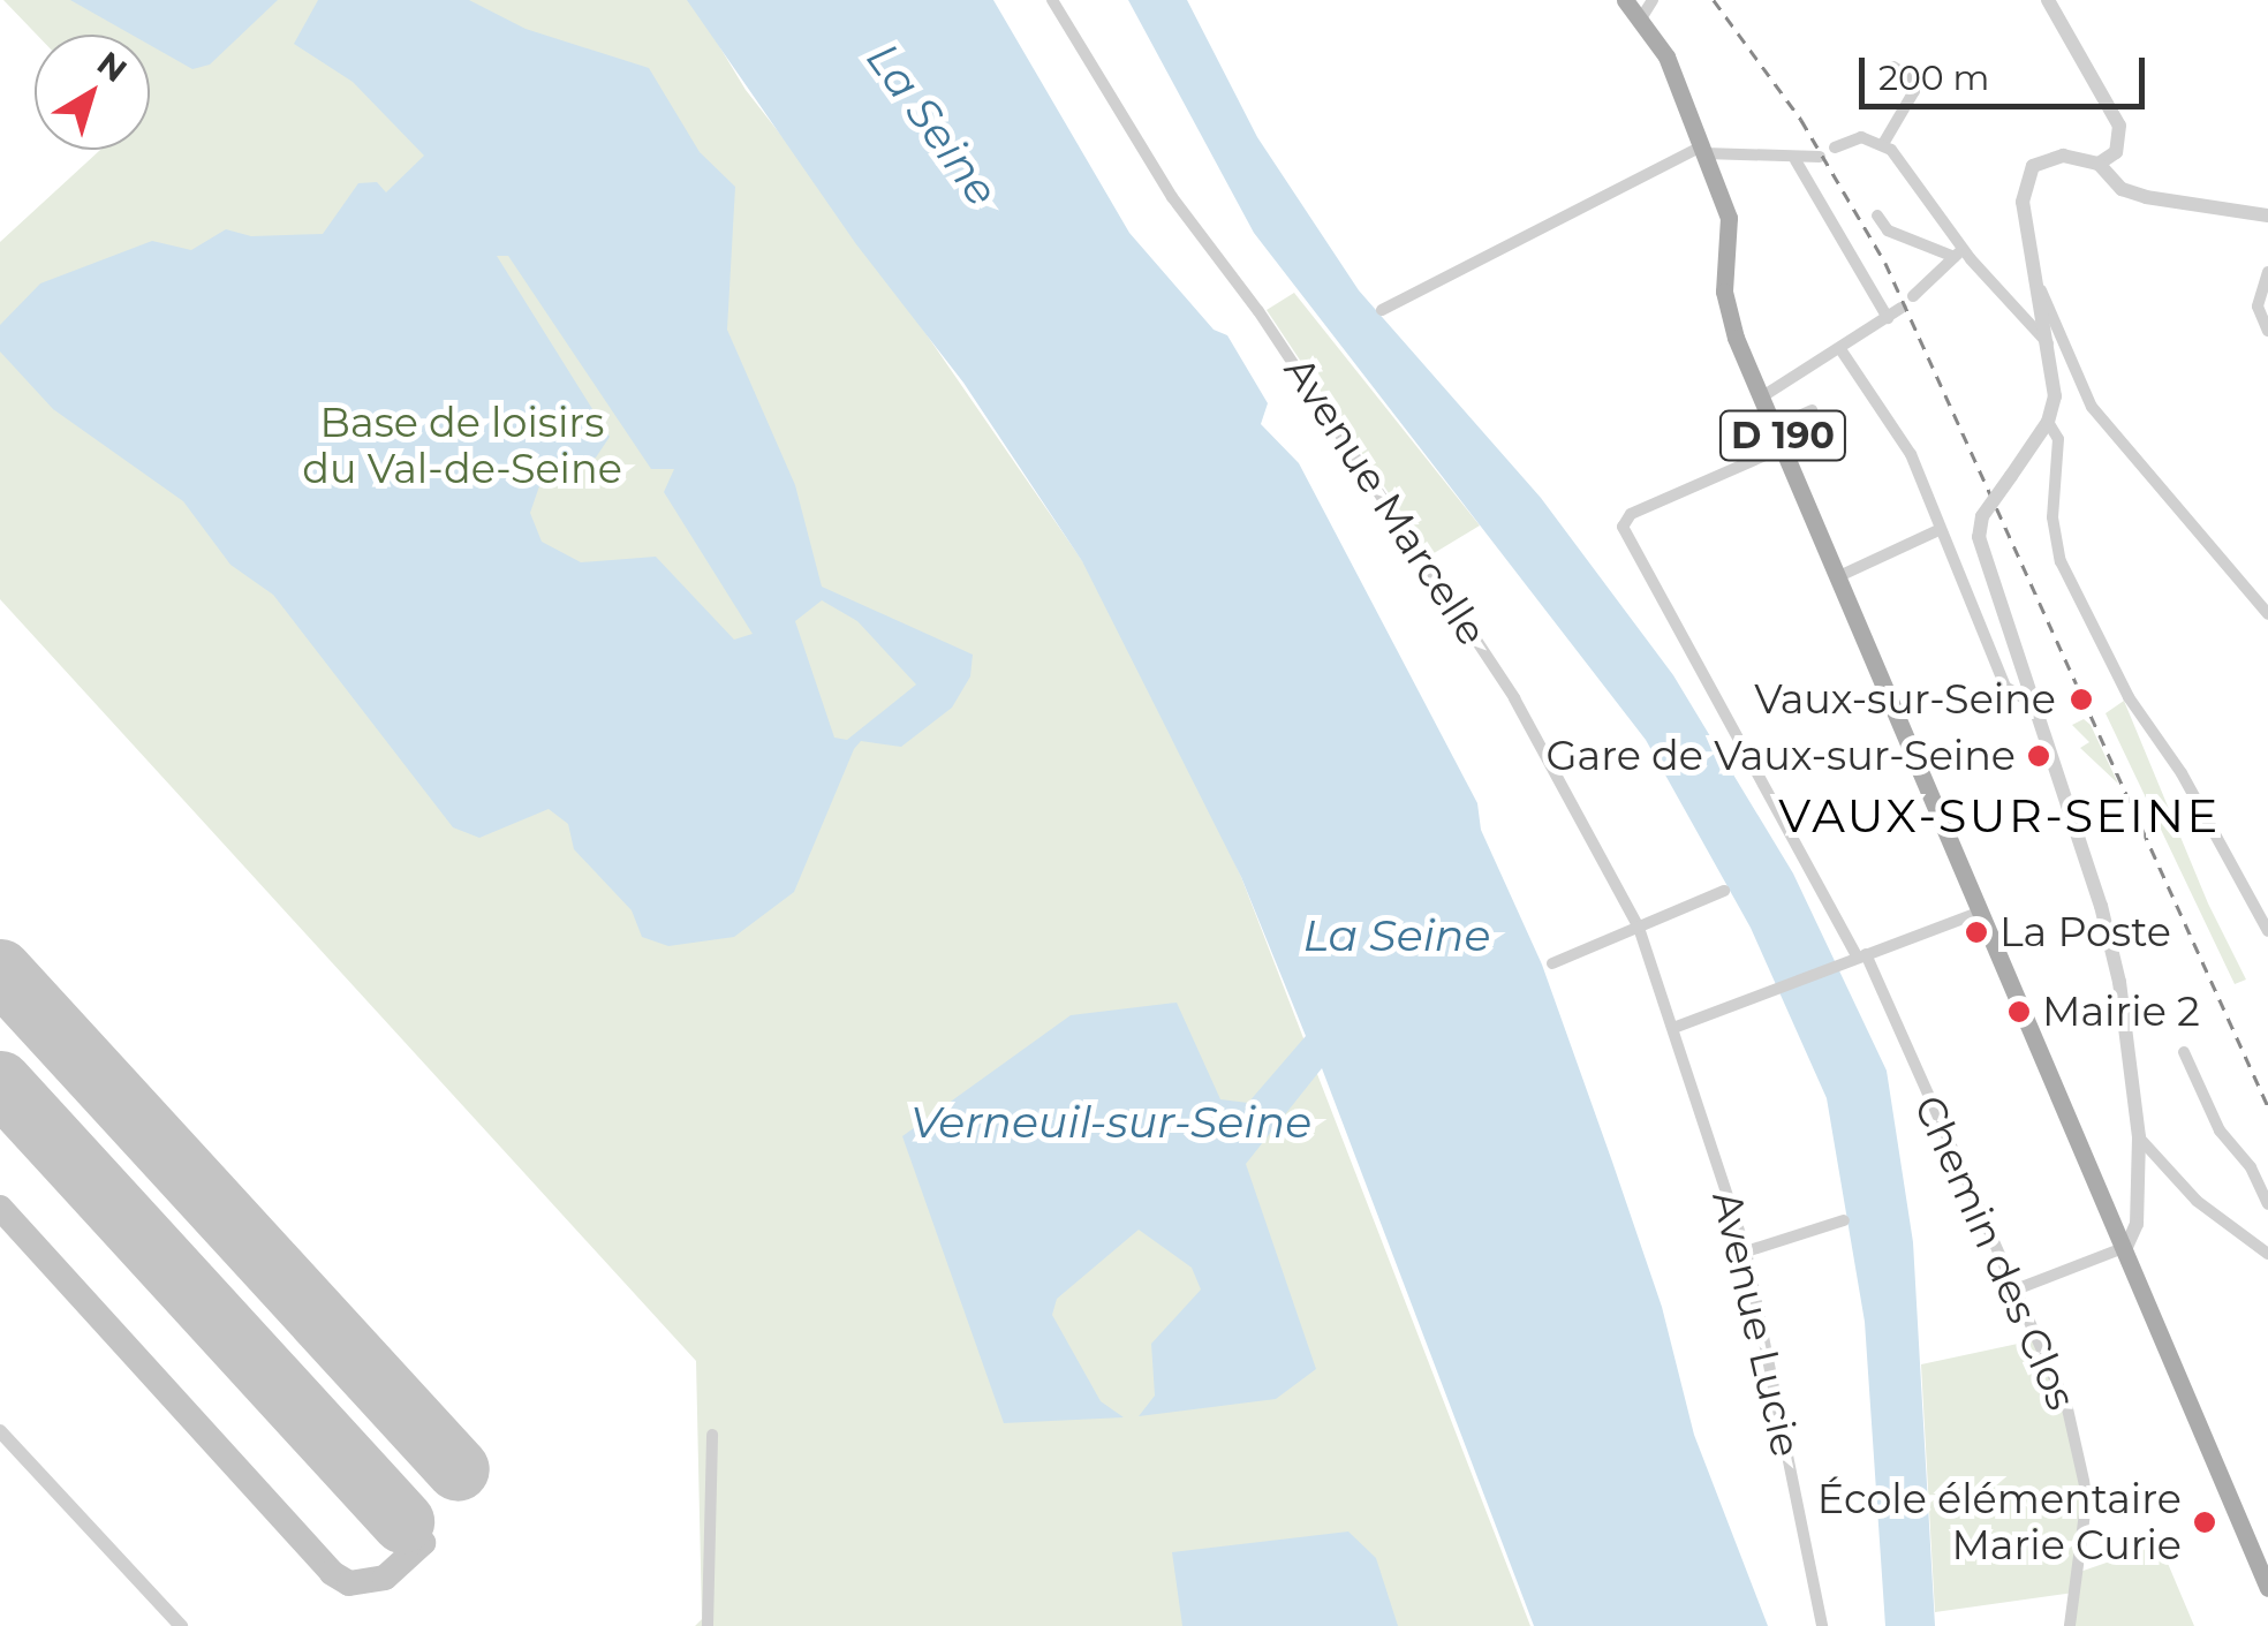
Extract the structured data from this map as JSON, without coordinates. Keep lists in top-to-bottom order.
{
  "streets": {
    "main road": ["D 190"],
    "street": ["Avenue Marcelle", "Chemin des Clos", "Avenue Lucie"]
  },
  "crossings": [
    ["D 190", "Chemin des Clos"],
    ["Avenue Marcelle", "Avenue Lucie"]
  ],
  "districts": ["VAUX-SUR-SEINE"],
  "water": ["La Seine", "Verneuil-sur-Seine"],
  "parks": ["Base de loisirs du Val-de-Seine"],
  "places": [
    "Vaux-sur-Seine",
    "Gare de Vaux-sur-Seine",
    "La Poste",
    "Mairie 2",
    "École élémentaire Marie Curie"
  ],
  "scale_bar": "200 m",
  "north": "top right"
}
